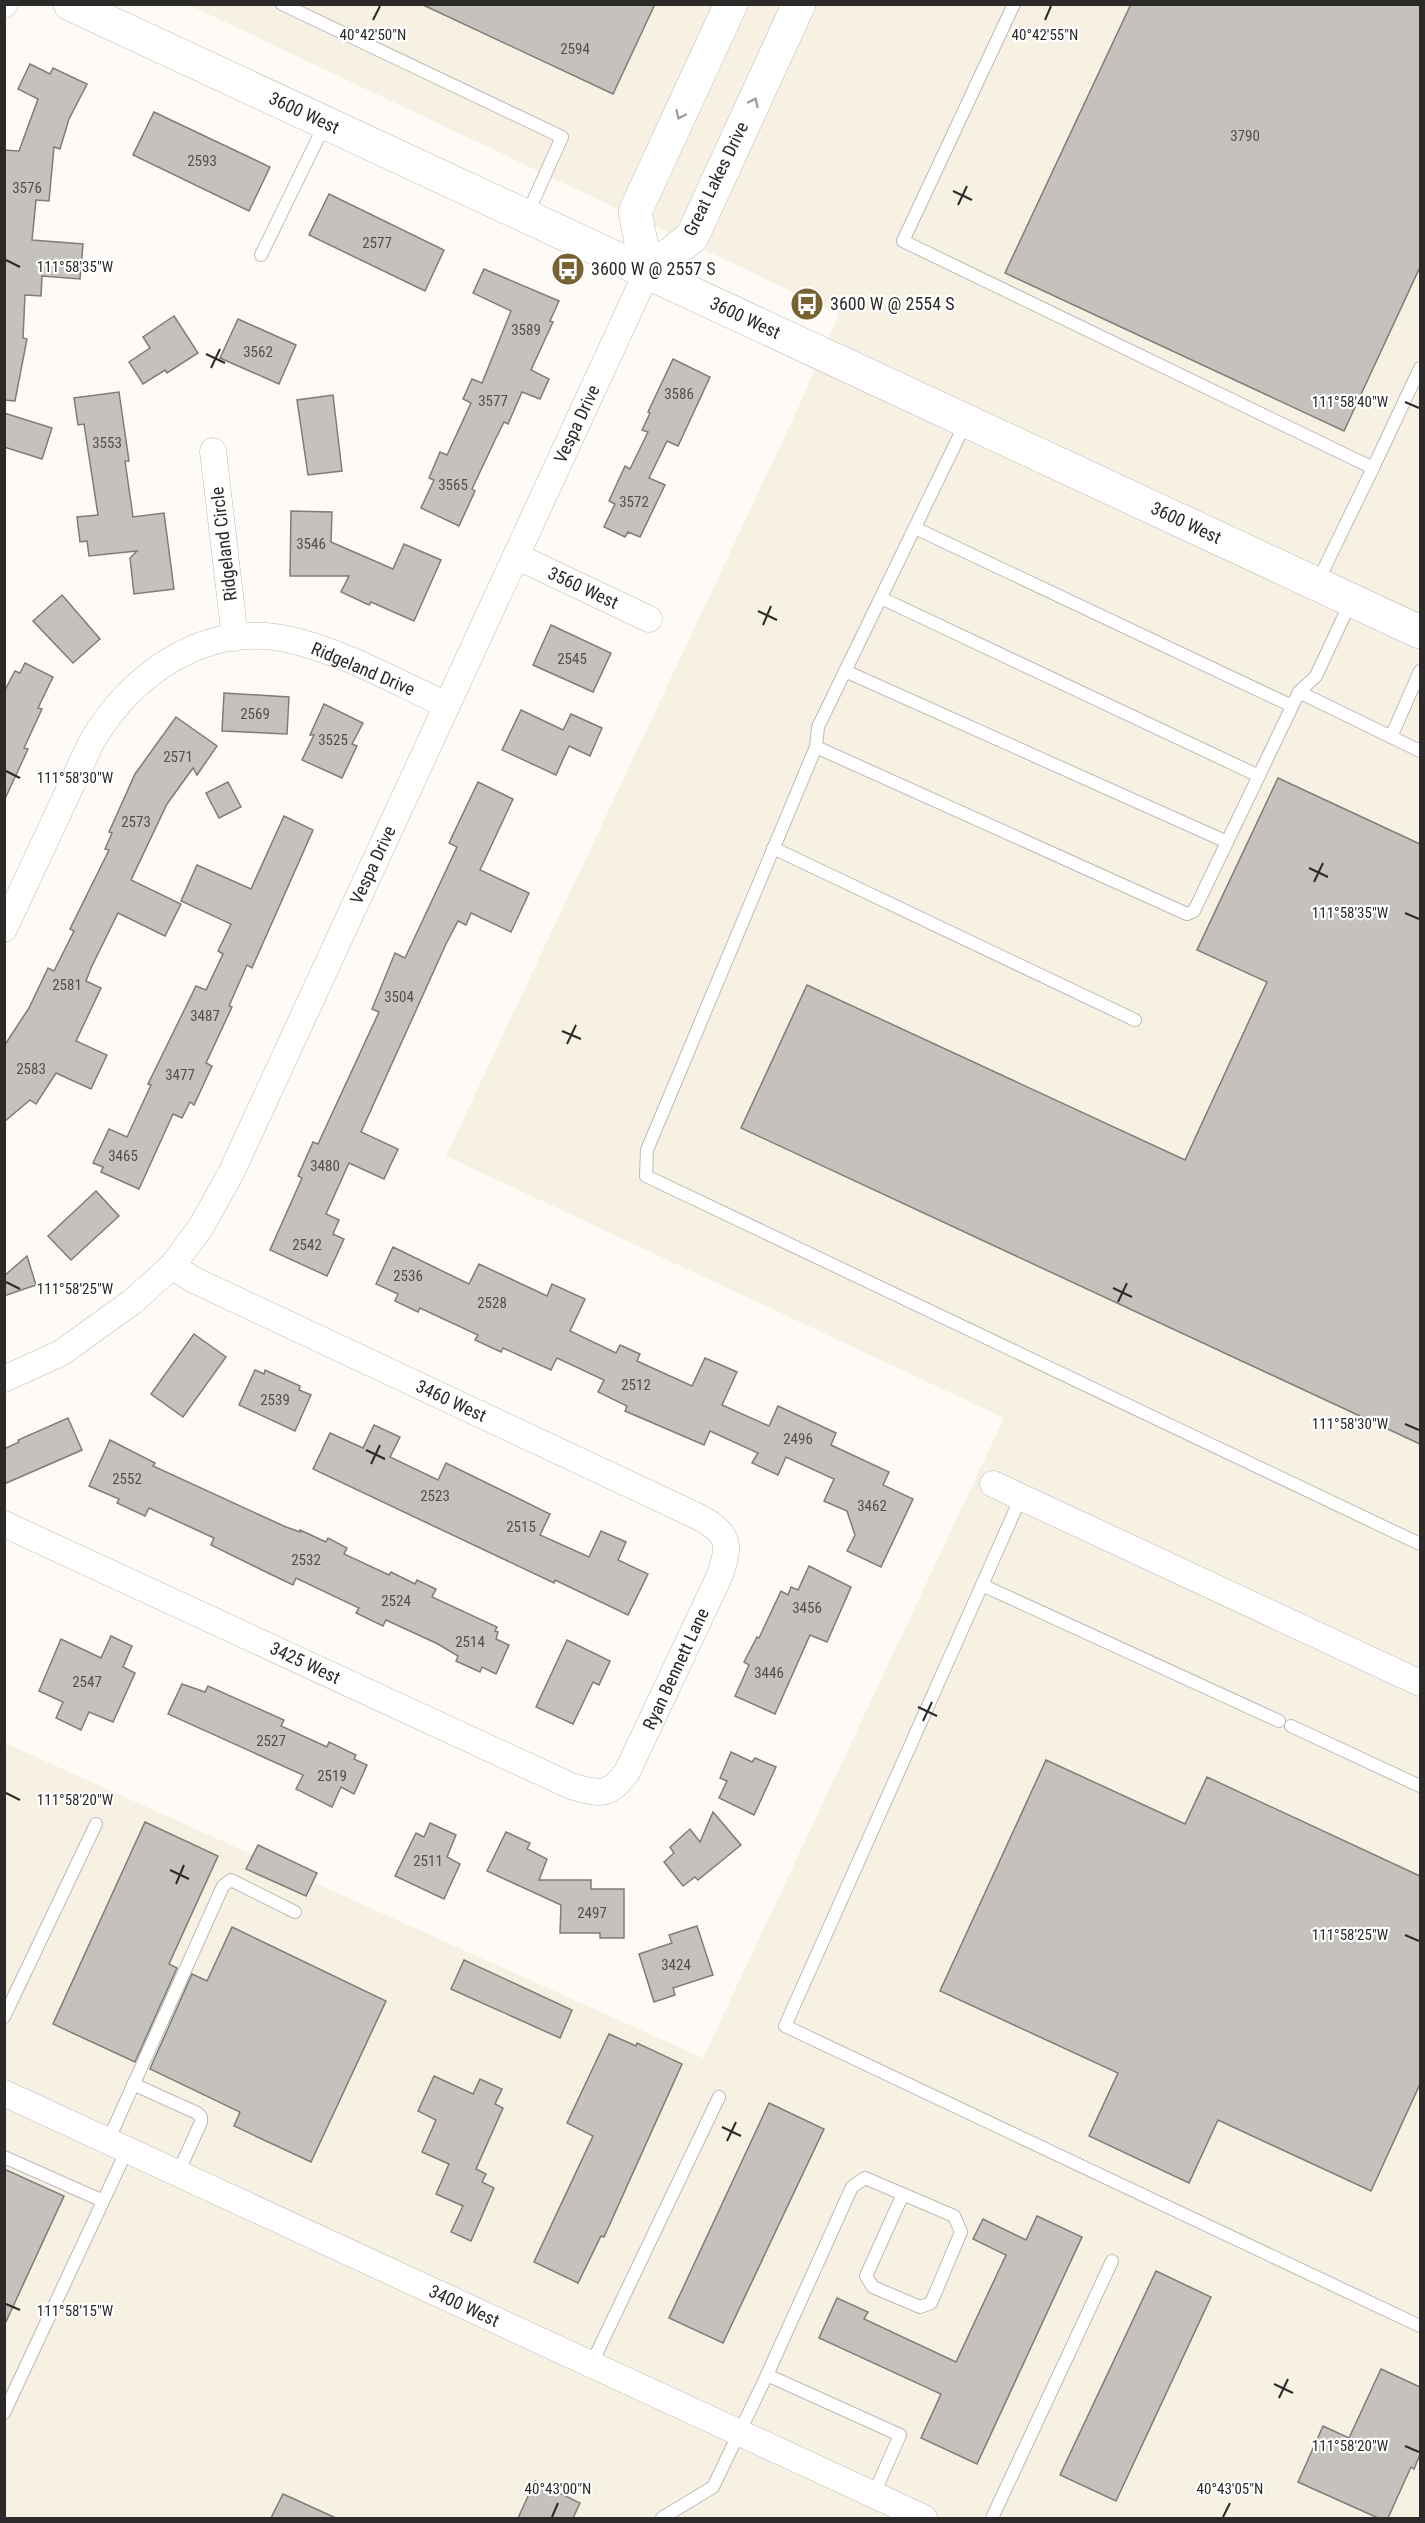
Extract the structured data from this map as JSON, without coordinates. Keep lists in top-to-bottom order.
{
  "streets": {
    "street": [
      "3600 West",
      "Great Lakes Drive",
      "Vespa Drive",
      "Ridgeland Circle",
      "3560 West",
      "Ridgeland Drive",
      "3460 West",
      "3425 West",
      "Ryan Bennett Lane",
      "3400 West"
    ]
  },
  "crossings": [
    ["3600 West", "Great Lakes Drive"],
    ["3600 West", "Vespa Drive"],
    ["Great Lakes Drive", "Vespa Drive"],
    ["Vespa Drive", "3560 West"],
    ["Vespa Drive", "Ridgeland Drive"],
    ["Vespa Drive", "3460 West"],
    ["Ridgeland Circle", "Ridgeland Drive"],
    ["3460 West", "Ryan Bennett Lane"],
    ["3425 West", "Ryan Bennett Lane"]
  ],
  "places": {
    "bus stop": ["3600 W @ 2557 S", "3600 W @ 2554 S"]
  },
  "house_numbers": [
    "2594",
    "3790",
    "2593",
    "3576",
    "2577",
    "3589",
    "3562",
    "3586",
    "3577",
    "3553",
    "3565",
    "3572",
    "3546",
    "2545",
    "2569",
    "3525",
    "2571",
    "2573",
    "2581",
    "3504",
    "3487",
    "2583",
    "3477",
    "3465",
    "3480",
    "2542",
    "2536",
    "2528",
    "2512",
    "2539",
    "2496",
    "2552",
    "2523",
    "3462",
    "2515",
    "2532",
    "2524",
    "3456",
    "2514",
    "3446",
    "2547",
    "2527",
    "2519",
    "2511",
    "2497",
    "3424"
  ],
  "coordinates": [
    "40°42'50\"N",
    "40°42'55\"N",
    "111°58'35\"W",
    "111°58'40\"W",
    "111°58'30\"W",
    "111°58'25\"W",
    "111°58'20\"W",
    "111°58'15\"W",
    "40°43'00\"N",
    "40°43'05\"N"
  ]
}
